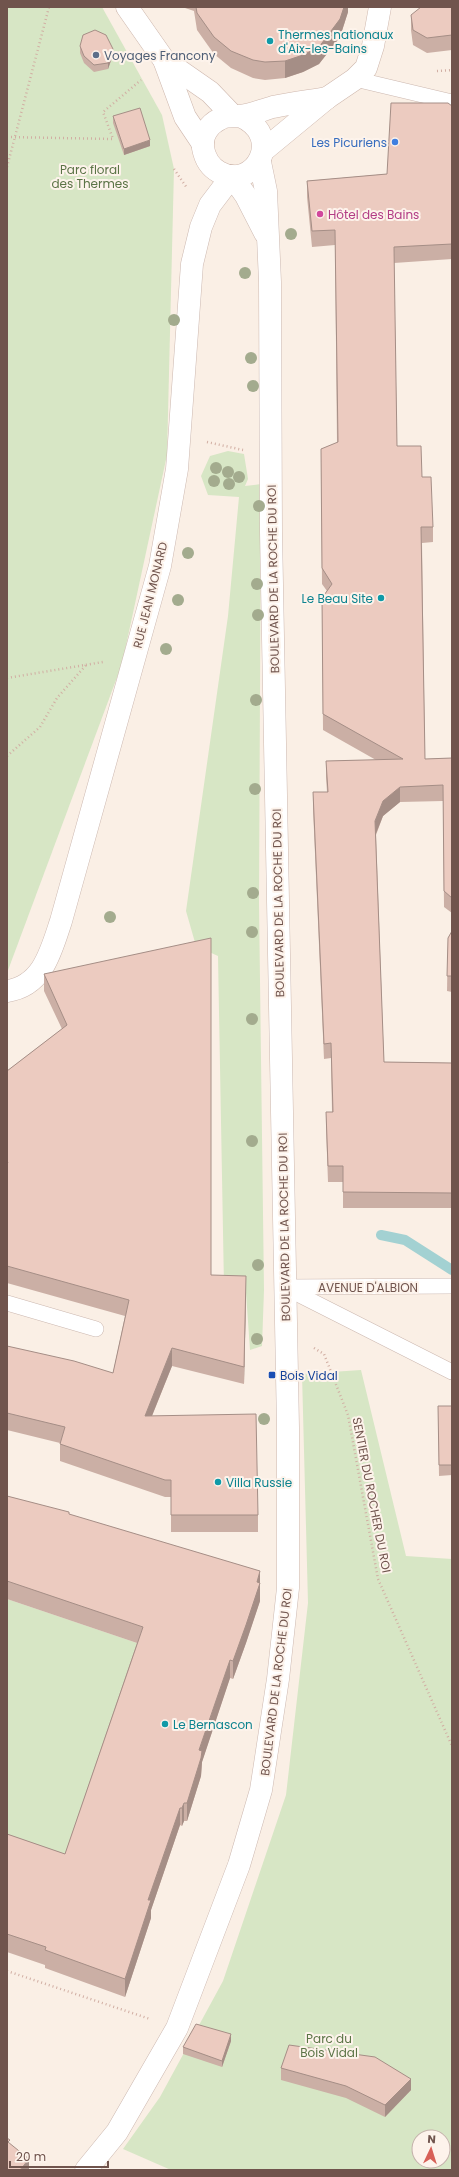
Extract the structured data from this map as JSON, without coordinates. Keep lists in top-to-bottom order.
{
  "streets": {
    "street": ["BOULEVARD DE LA ROCHE DU ROI", "RUE JEAN MONARD"],
    "lane": ["AVENUE D'ALBION"],
    "path": ["SENTIER DU ROCHER DU ROI"]
  },
  "crossings": [
    ["BOULEVARD DE LA ROCHE DU ROI", "RUE JEAN MONARD"],
    ["BOULEVARD DE LA ROCHE DU ROI", "AVENUE D'ALBION"],
    ["BOULEVARD DE LA ROCHE DU ROI", "SENTIER DU ROCHER DU ROI"]
  ],
  "parks": ["Parc floral des Thermes", "Parc du Bois Vidal"],
  "places": {
    "other": [
      "Thermes nationaux d'Aix-les-Bains",
      "Voyages Francony",
      "Les Picuriens",
      "Hôtel des Bains",
      "Le Beau Site",
      "Villa Russie",
      "Le Bernascon"
    ],
    "transit": ["Bois Vidal"]
  },
  "scale_bar": "20 m",
  "north": "top"
}
